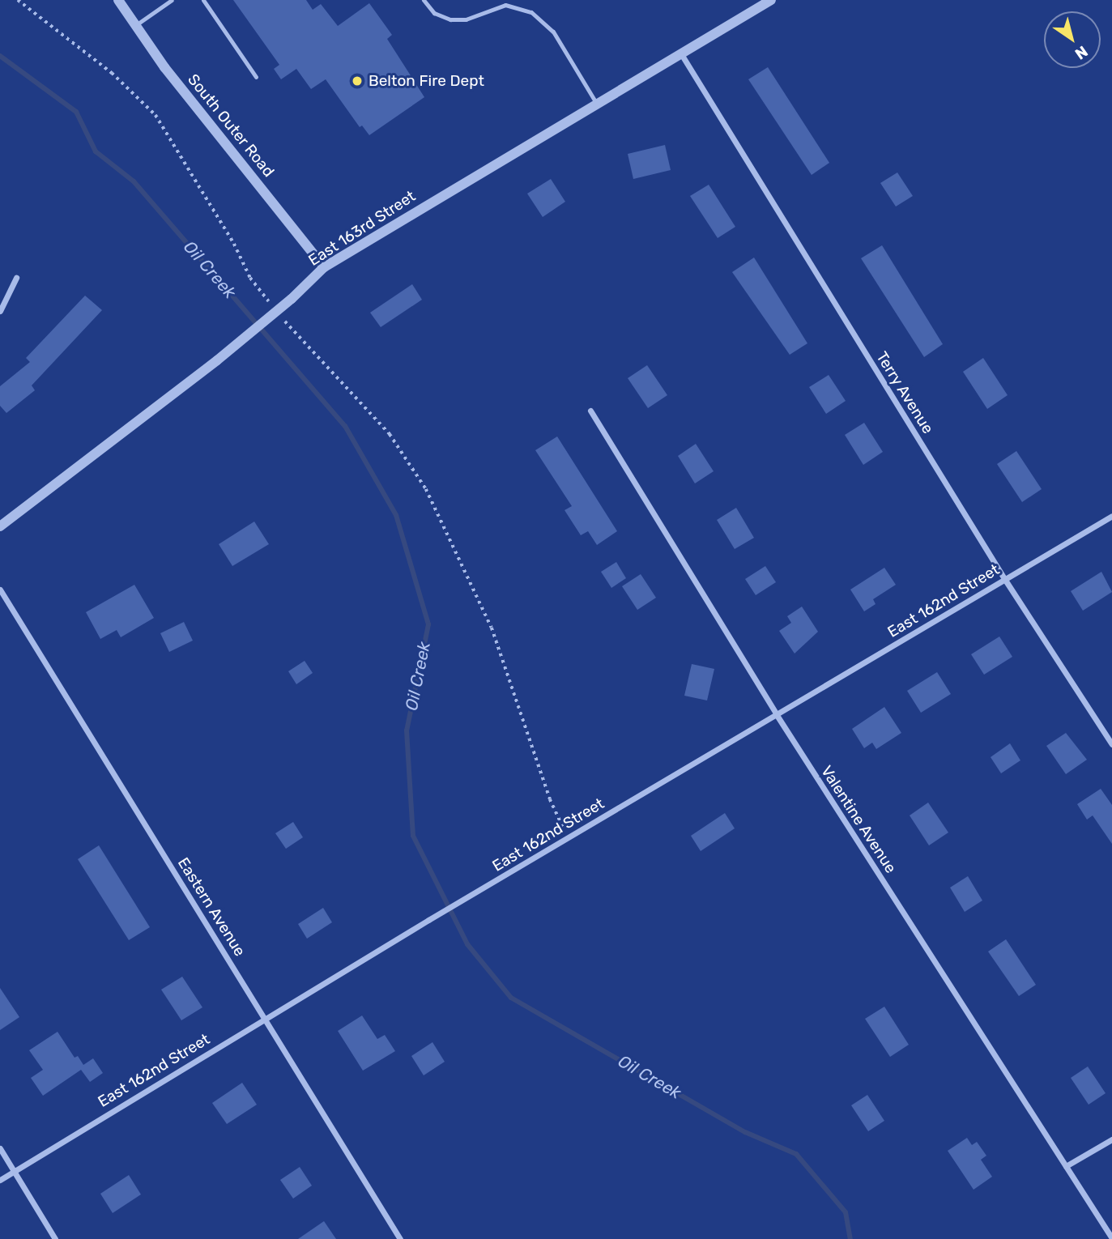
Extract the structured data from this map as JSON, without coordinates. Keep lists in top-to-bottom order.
{
  "streets": {
    "street": [
      "South Outer Road",
      "East 163rd Street",
      "Terry Avenue",
      "East 162nd Street",
      "Valentine Avenue",
      "Eastern Avenue"
    ]
  },
  "crossings": [
    ["South Outer Road", "East 163rd Street"],
    ["East 163rd Street", "Terry Avenue"],
    ["Terry Avenue", "East 162nd Street"],
    ["East 162nd Street", "Valentine Avenue"],
    ["East 162nd Street", "Eastern Avenue"]
  ],
  "water": ["Oil Creek"],
  "places": ["Belton Fire Dept"],
  "north": "bottom right"
}
